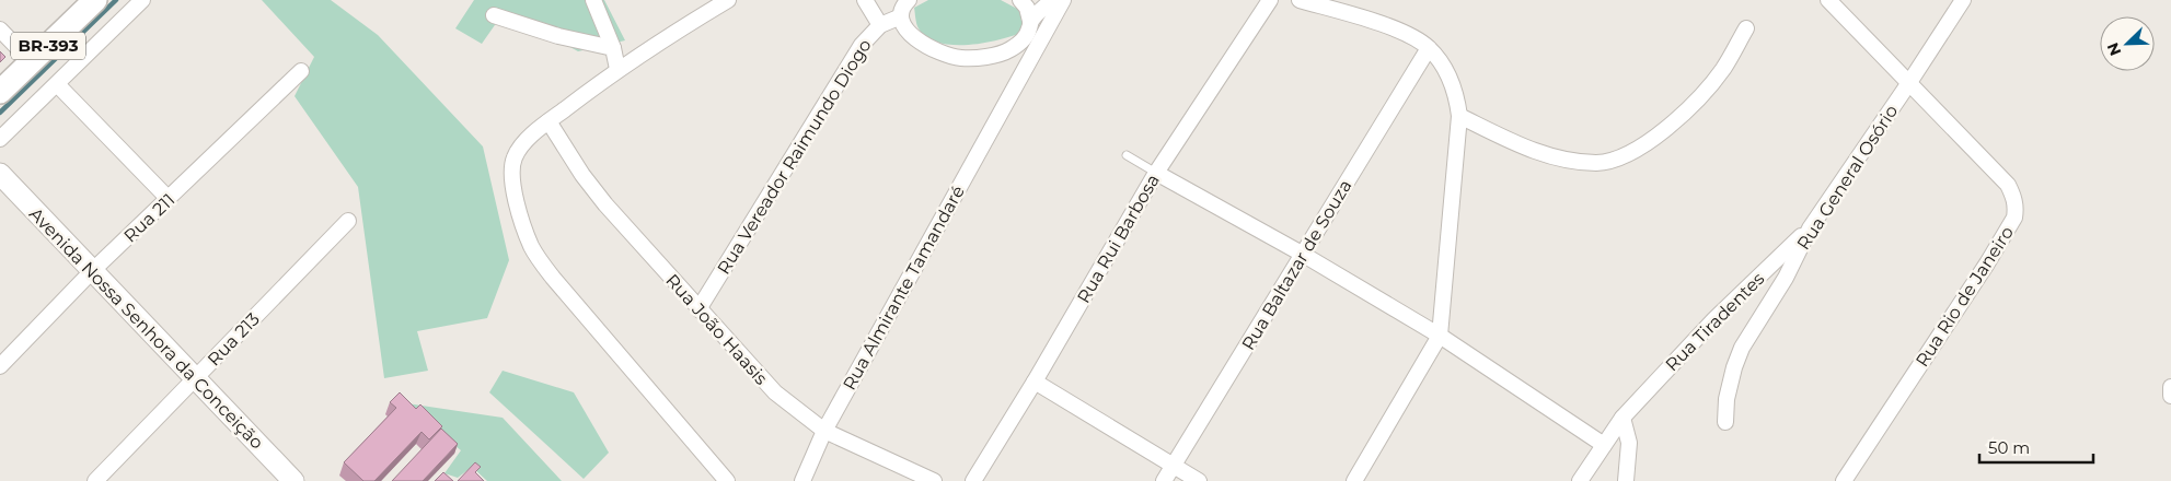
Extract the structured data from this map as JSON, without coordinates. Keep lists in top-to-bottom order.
{
  "streets": {
    "main road": ["BR-393"],
    "street": [
      "Rua Vereador Raimundo Diogo",
      "Rua General Osório",
      "Rua 211",
      "Rua Rui Barbosa",
      "Rua Baltazar de Souza",
      "Rua Almirante Tamandaré",
      "Rua Rio de Janeiro",
      "Rua Tiradentes",
      "Avenida Nossa Senhora da Conceição",
      "Rua João Haasis",
      "Rua 213"
    ]
  },
  "crossings": [
    ["Rua Vereador Raimundo Diogo", "Rua João Haasis"],
    ["Rua General Osório", "Rua Rio de Janeiro"],
    ["Rua General Osório", "Rua Tiradentes"],
    ["Rua 211", "Avenida Nossa Senhora da Conceição"],
    ["Rua Almirante Tamandaré", "Rua João Haasis"],
    ["Avenida Nossa Senhora da Conceição", "Rua 213"]
  ],
  "scale_bar": "50 m",
  "north": "bottom left"
}
